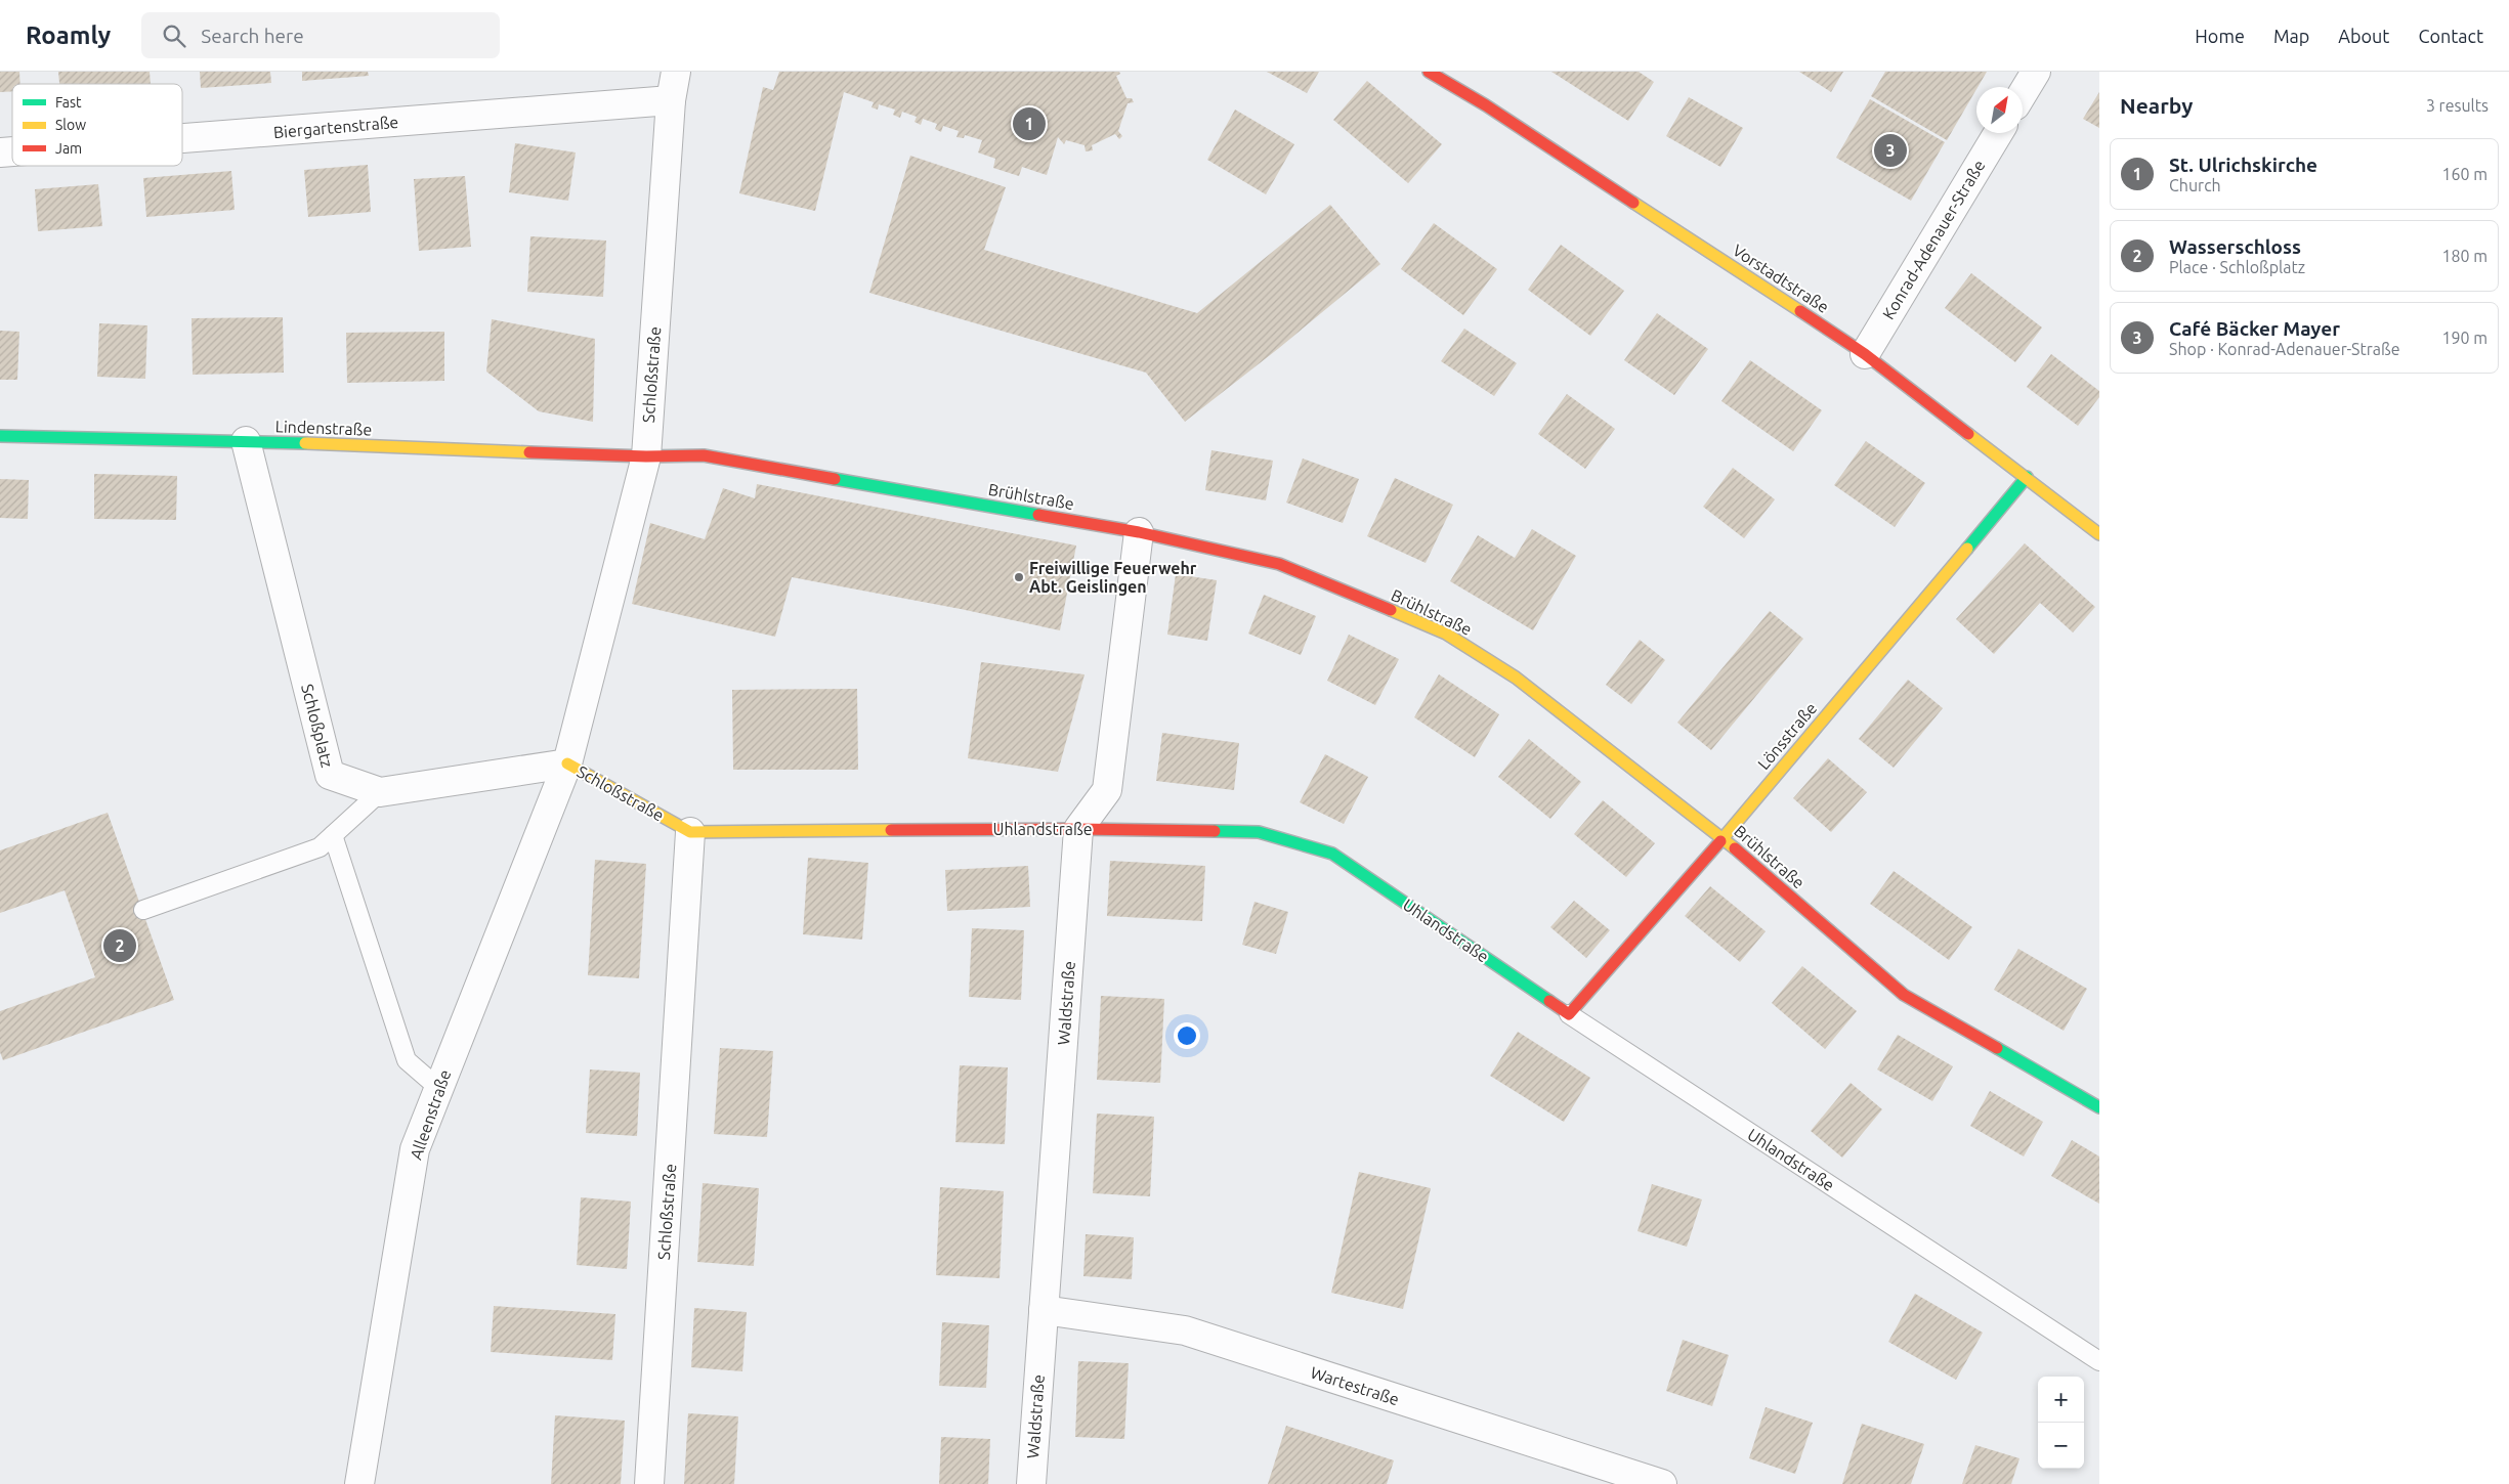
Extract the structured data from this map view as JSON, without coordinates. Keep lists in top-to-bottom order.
{
  "streets": {
    "street": [
      "Biergartenstraße",
      "Konrad-Adenauer-Straße",
      "Vorstadtstraße",
      "Schloßstraße",
      "Lindenstraße",
      "Brühlstraße",
      "Schloßplatz",
      "Lönsstraße",
      "Uhlandstraße",
      "Waldstraße",
      "Alleenstraße",
      "Wartestraße"
    ]
  },
  "crossings": [
    ["Biergartenstraße", "Schloßstraße"],
    ["Konrad-Adenauer-Straße", "Vorstadtstraße"],
    ["Vorstadtstraße", "Lönsstraße"],
    ["Schloßstraße", "Lindenstraße"],
    ["Schloßstraße", "Brühlstraße"],
    ["Schloßstraße", "Schloßplatz"],
    ["Schloßstraße", "Uhlandstraße"],
    ["Schloßstraße", "Alleenstraße"],
    ["Lindenstraße", "Brühlstraße"],
    ["Lindenstraße", "Schloßplatz"],
    ["Brühlstraße", "Lönsstraße"],
    ["Schloßplatz", "Alleenstraße"],
    ["Lönsstraße", "Uhlandstraße"],
    ["Uhlandstraße", "Waldstraße"],
    ["Waldstraße", "Wartestraße"]
  ],
  "places": ["Freiwillige Feuerwehr Abt. Geislingen"],
  "legend": ["Fast", "Slow", "Jam"],
  "north": "top right",
  "page": {
    "header": "Roamly",
    "search": "Search here",
    "nav": [
      "Home",
      "Map",
      "About",
      "Contact"
    ],
    "heading": ["Nearby", "3 results"],
    "pins": ["1", "3", "2"],
    "list": [
      {
        "mark": "1",
        "name": "St. Ulrichskirche",
        "note": "Church",
        "value": "160 m"
      },
      {
        "mark": "2",
        "name": "Wasserschloss",
        "note": "Place · Schloßplatz",
        "value": "180 m"
      },
      {
        "mark": "3",
        "name": "Café Bäcker Mayer",
        "note": "Shop · Konrad-Adenauer-Straße",
        "value": "190 m"
      }
    ],
    "map_buttons": ["+", "−"]
  }
}
